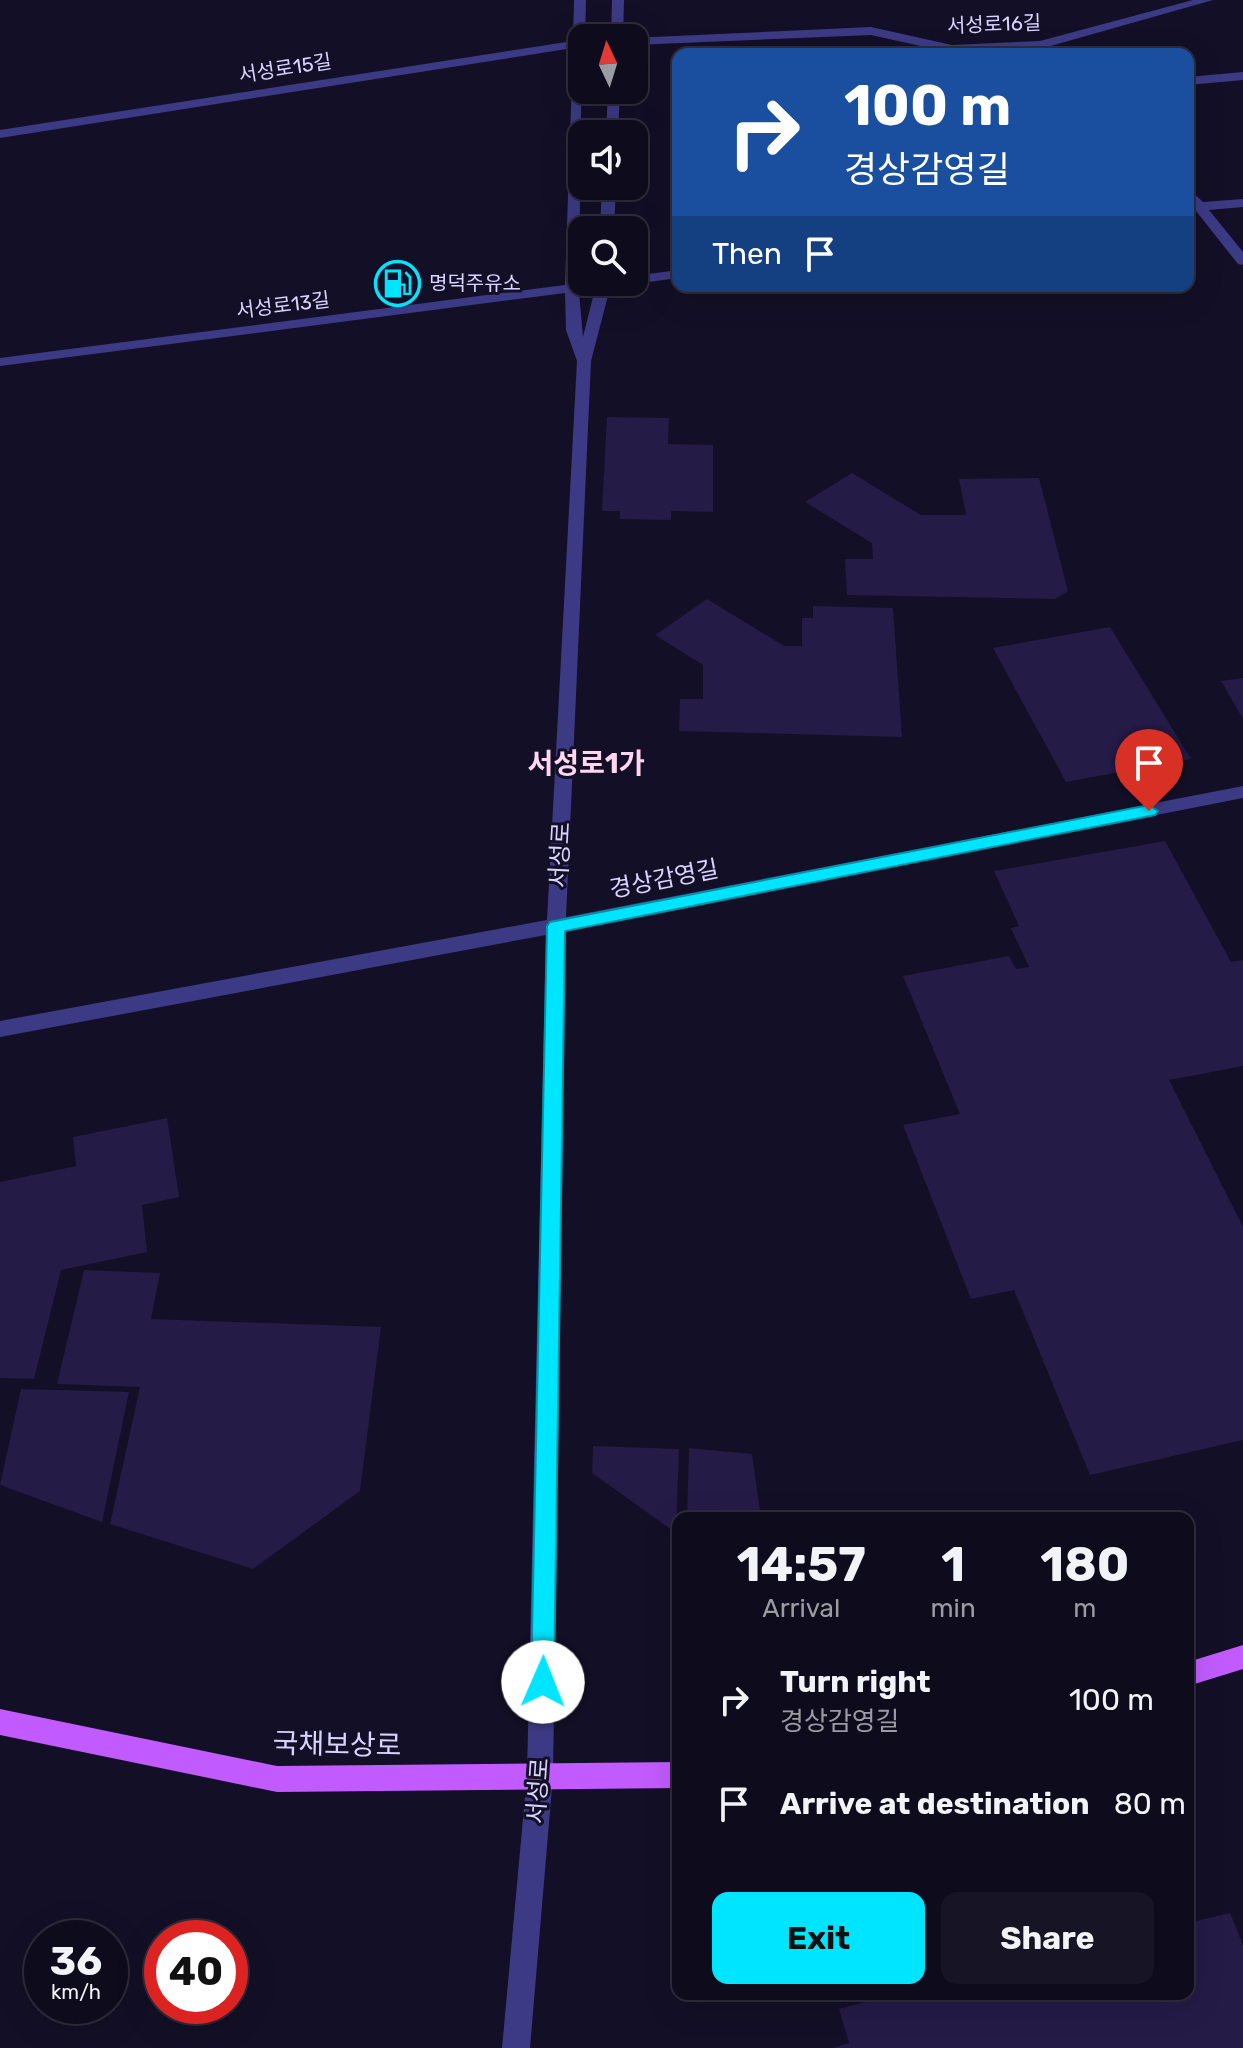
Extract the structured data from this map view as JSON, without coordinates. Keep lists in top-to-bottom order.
{
  "streets": {
    "main road": ["국채보상로"],
    "street": [
      "서성로16길",
      "서성로15길",
      "서성로13길",
      "서성로",
      "경상감영길"
    ]
  },
  "crossings": [
    ["서성로", "경상감영길"],
    ["서성로", "국채보상로"]
  ],
  "districts": ["서성로1가"],
  "places": {
    "fuel station": ["명덕주유소"]
  },
  "north": "top",
  "page": {
    "turn": ["100 m", "경상감영길"],
    "then": "Then",
    "eta": [
      "14:57",
      "Arrival",
      "1",
      "min",
      "180",
      "m"
    ],
    "list": [
      {
        "name": "Turn right",
        "note": "경상감영길",
        "value": "100 m"
      },
      {
        "name": "Arrive at destination",
        "value": "80 m"
      }
    ],
    "buttons": ["Exit", "Share"],
    "speed": "36 km/h",
    "limit": "40"
  }
}
